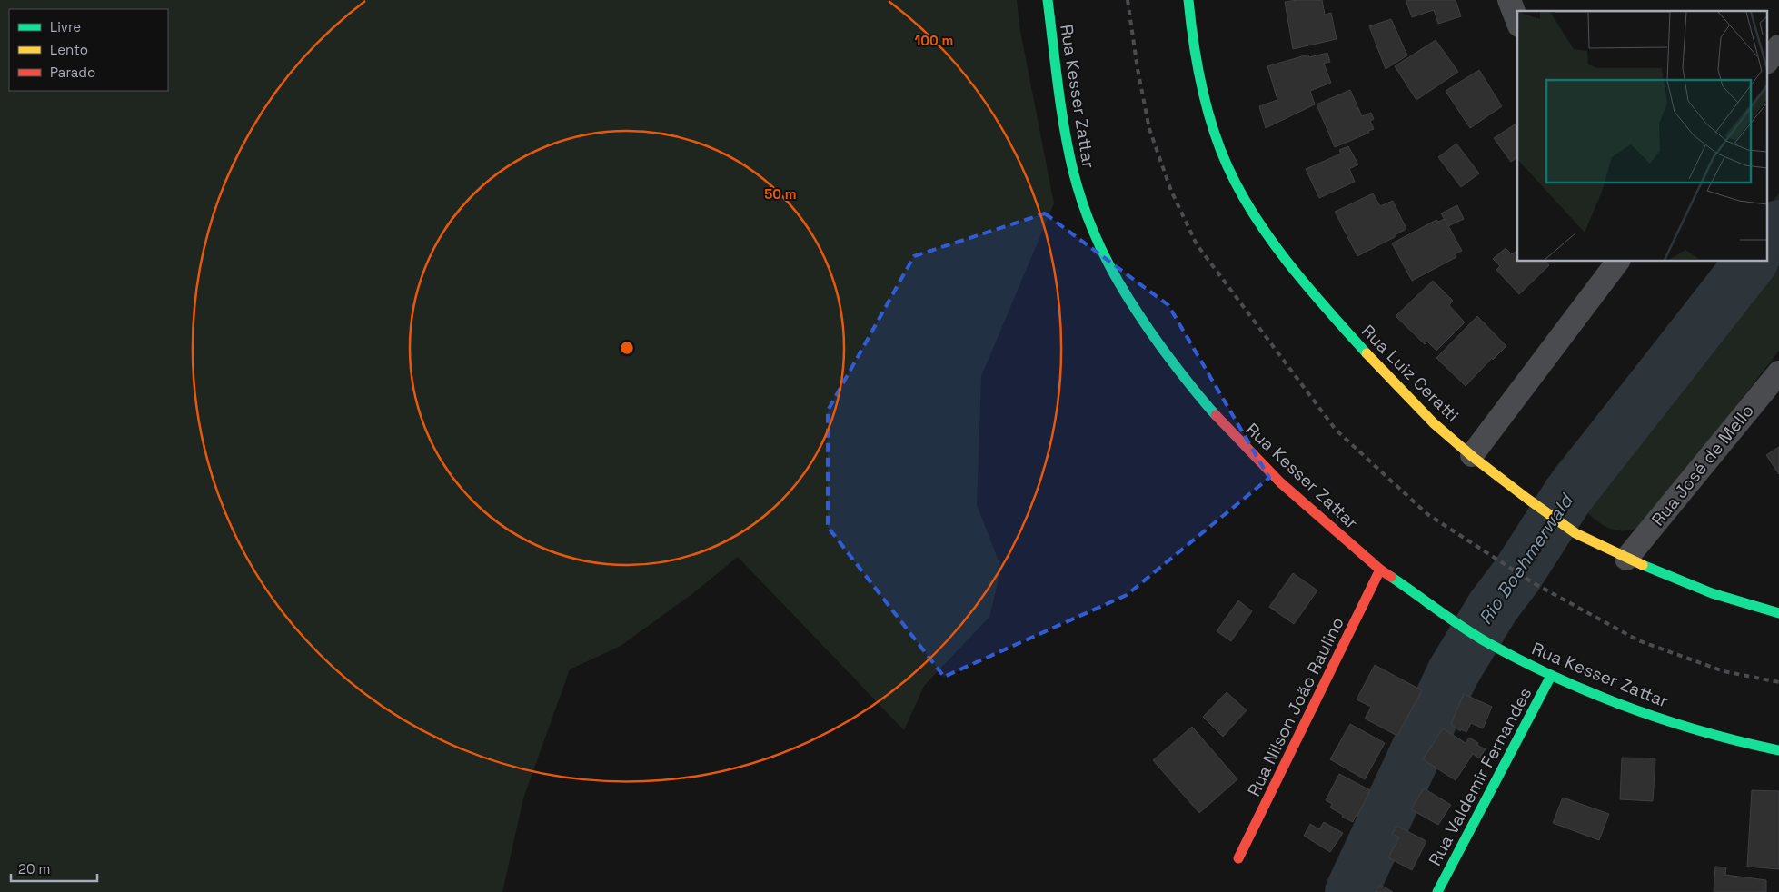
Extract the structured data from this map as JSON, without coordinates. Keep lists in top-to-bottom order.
{
  "streets": {
    "street": [
      "Rua Kesser Zattar",
      "Rua Luiz Ceratti",
      "Rua José de Mello",
      "Rua Nilson João Raulino",
      "Rua Valdemir Fernandes"
    ]
  },
  "crossings": [
    ["Rua Kesser Zattar", "Rua Nilson João Raulino"],
    ["Rua Kesser Zattar", "Rua Valdemir Fernandes"],
    ["Rua Luiz Ceratti", "Rua José de Mello"]
  ],
  "water": ["Rio Boehmerwald"],
  "legend": ["Livre", "Lento", "Parado"],
  "scale_bar": "20 m",
  "rings": ["100 m", "50 m"]
}
